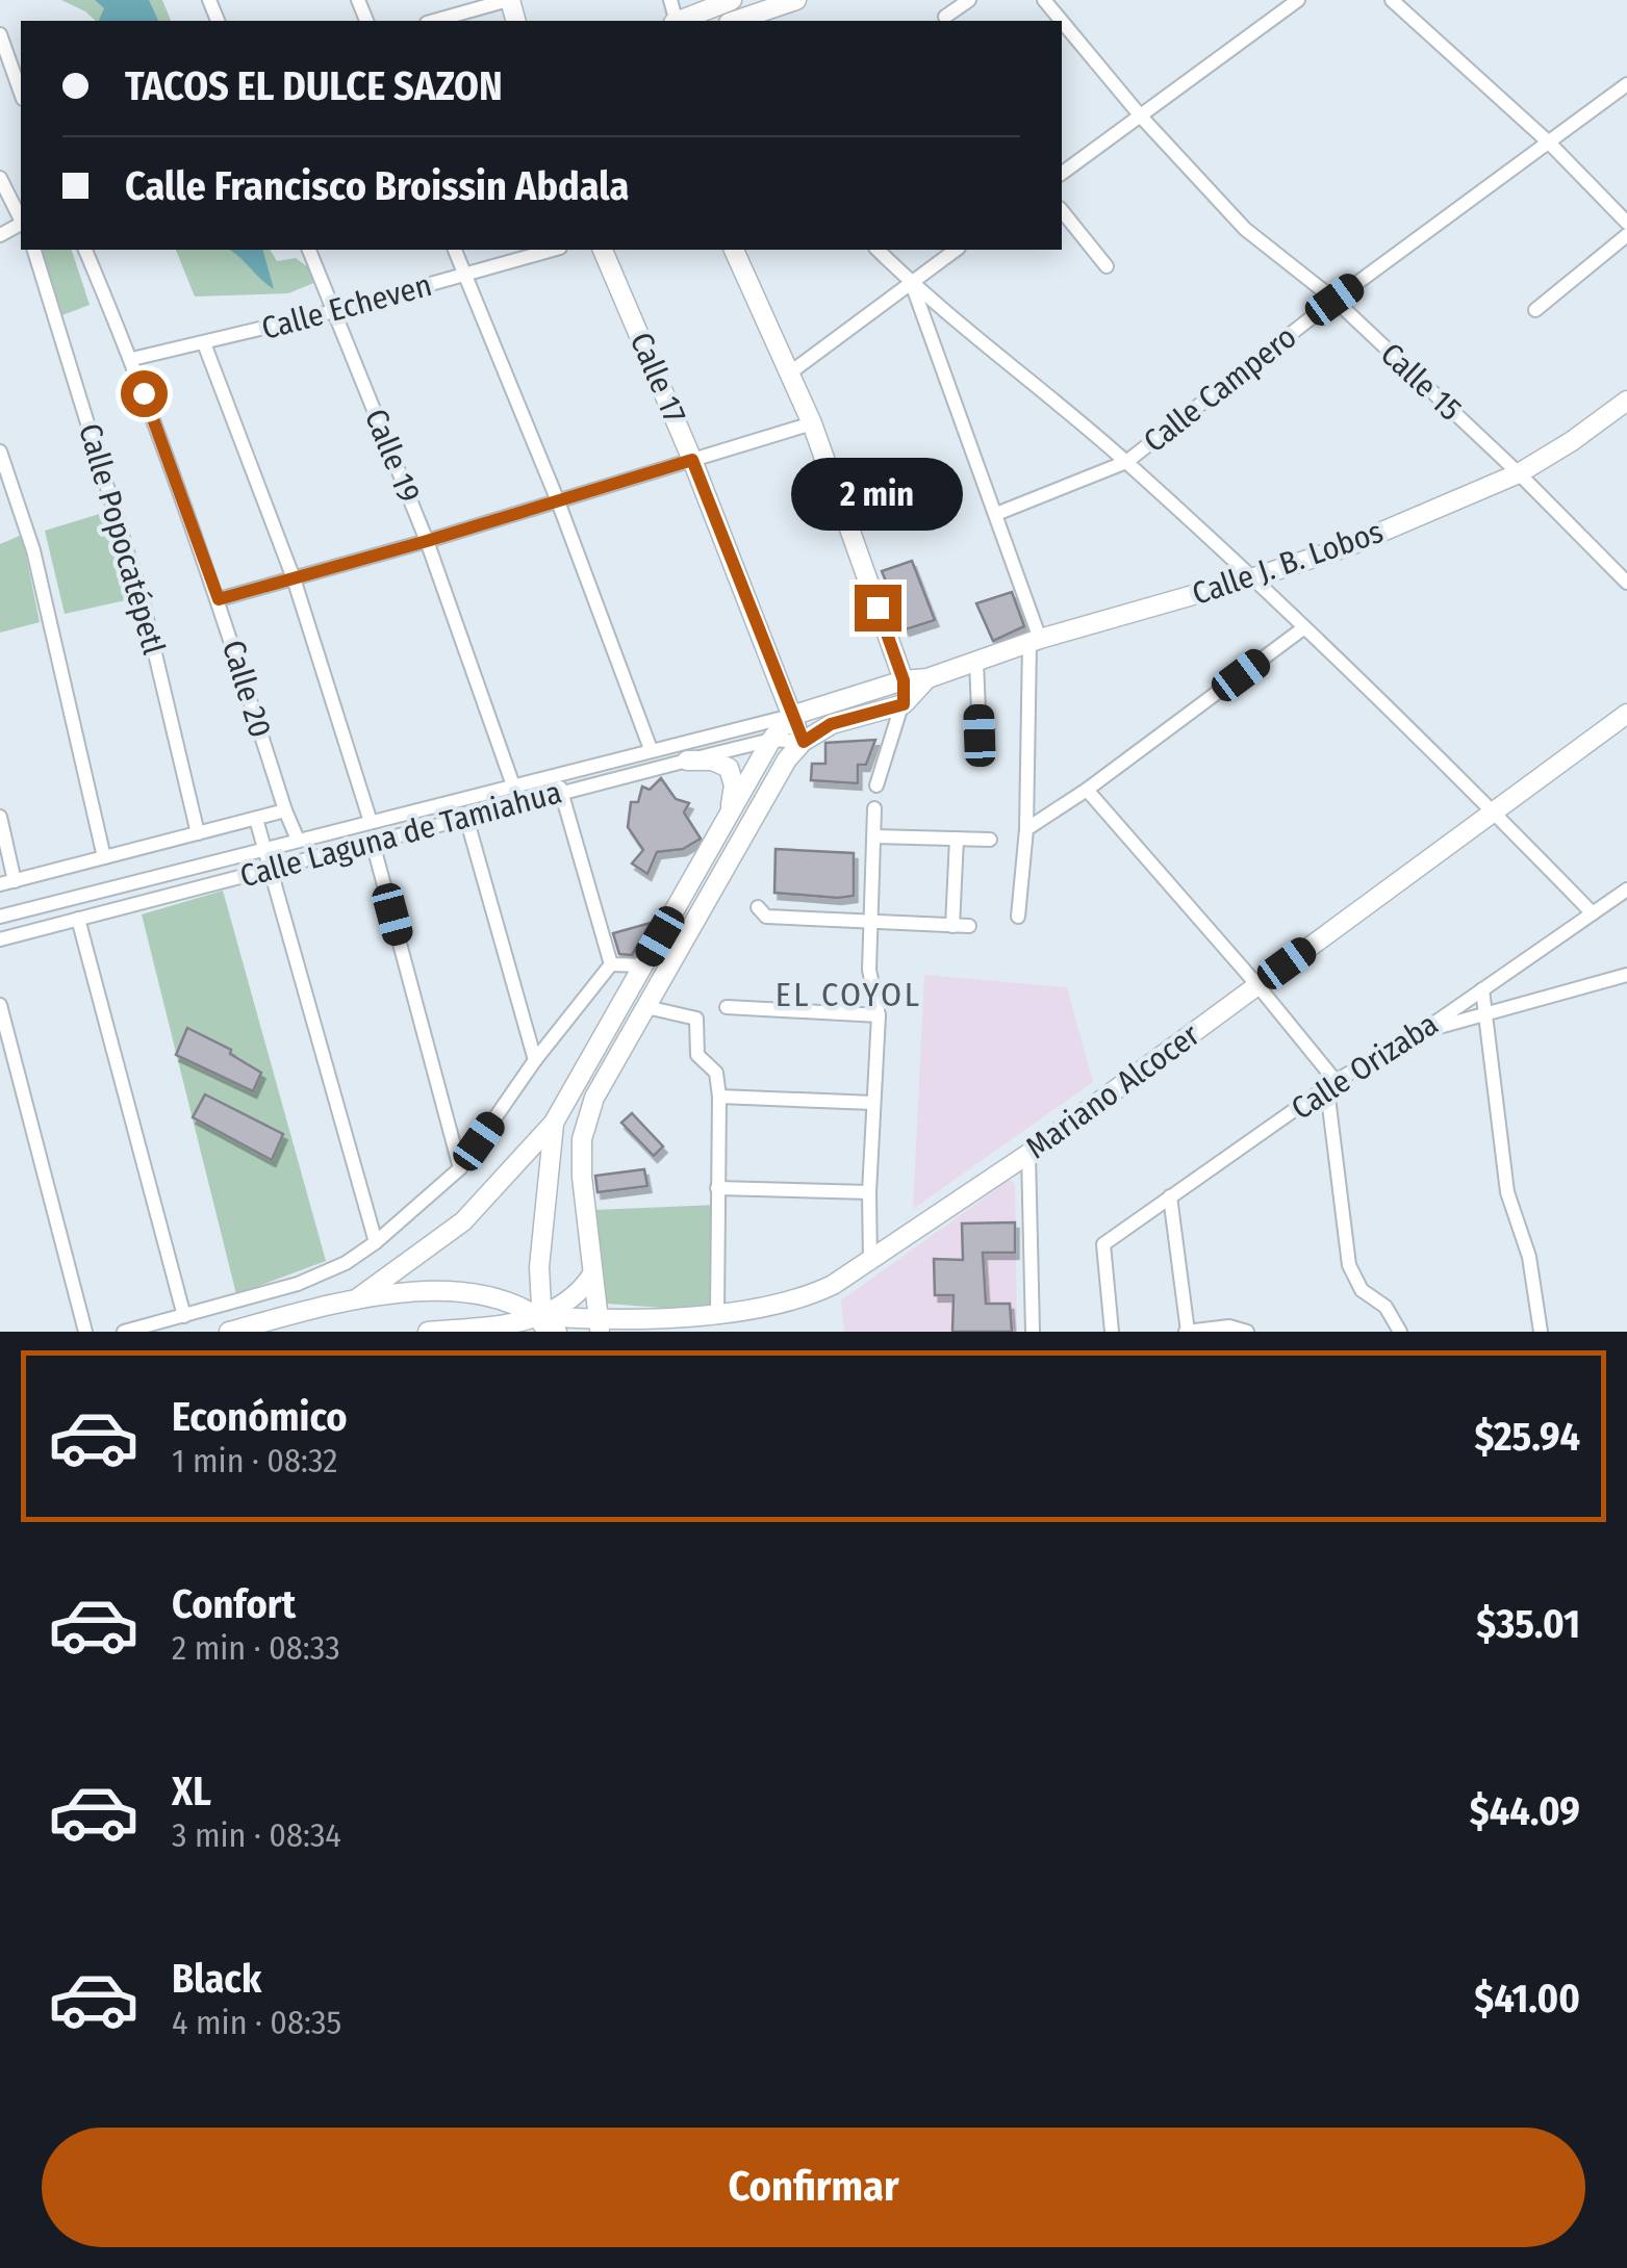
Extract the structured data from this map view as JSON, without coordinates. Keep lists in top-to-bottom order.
{
  "streets": {
    "main road": ["Calle 17", "Calle J. B. Lobos", "Mariano Alcocer"],
    "street": [
      "Calle Echeven",
      "Calle 15",
      "Calle Campero",
      "Calle 19",
      "Calle Popocatépetl",
      "Calle 20",
      "Calle Laguna de Tamiahua",
      "Calle Orizaba"
    ]
  },
  "crossings": [
    ["Calle Echeven", "Calle 19"],
    ["Calle Echeven", "Calle 20"],
    ["Calle 17", "Calle J. B. Lobos"],
    ["Calle 17", "Calle Laguna de Tamiahua"],
    ["Calle 15", "Calle Campero"],
    ["Calle 15", "Calle J. B. Lobos"],
    ["Calle 19", "Calle Laguna de Tamiahua"],
    ["Calle J. B. Lobos", "Calle Laguna de Tamiahua"],
    ["Calle 20", "Calle Laguna de Tamiahua"]
  ],
  "districts": ["EL COYOL"],
  "page": {
    "banner": ["TACOS EL DULCE SAZON", "Calle Francisco Broissin Abdala"],
    "bubble": "2 min",
    "list": [
      {
        "name": "Económico",
        "note": "1 min · 08:32",
        "value": "$25.94"
      },
      {
        "name": "Confort",
        "note": "2 min · 08:33",
        "value": "$35.01"
      },
      {
        "name": "XL",
        "note": "3 min · 08:34",
        "value": "$44.09"
      },
      {
        "name": "Black",
        "note": "4 min · 08:35",
        "value": "$41.00"
      }
    ],
    "buttons": "Confirmar"
  }
}
